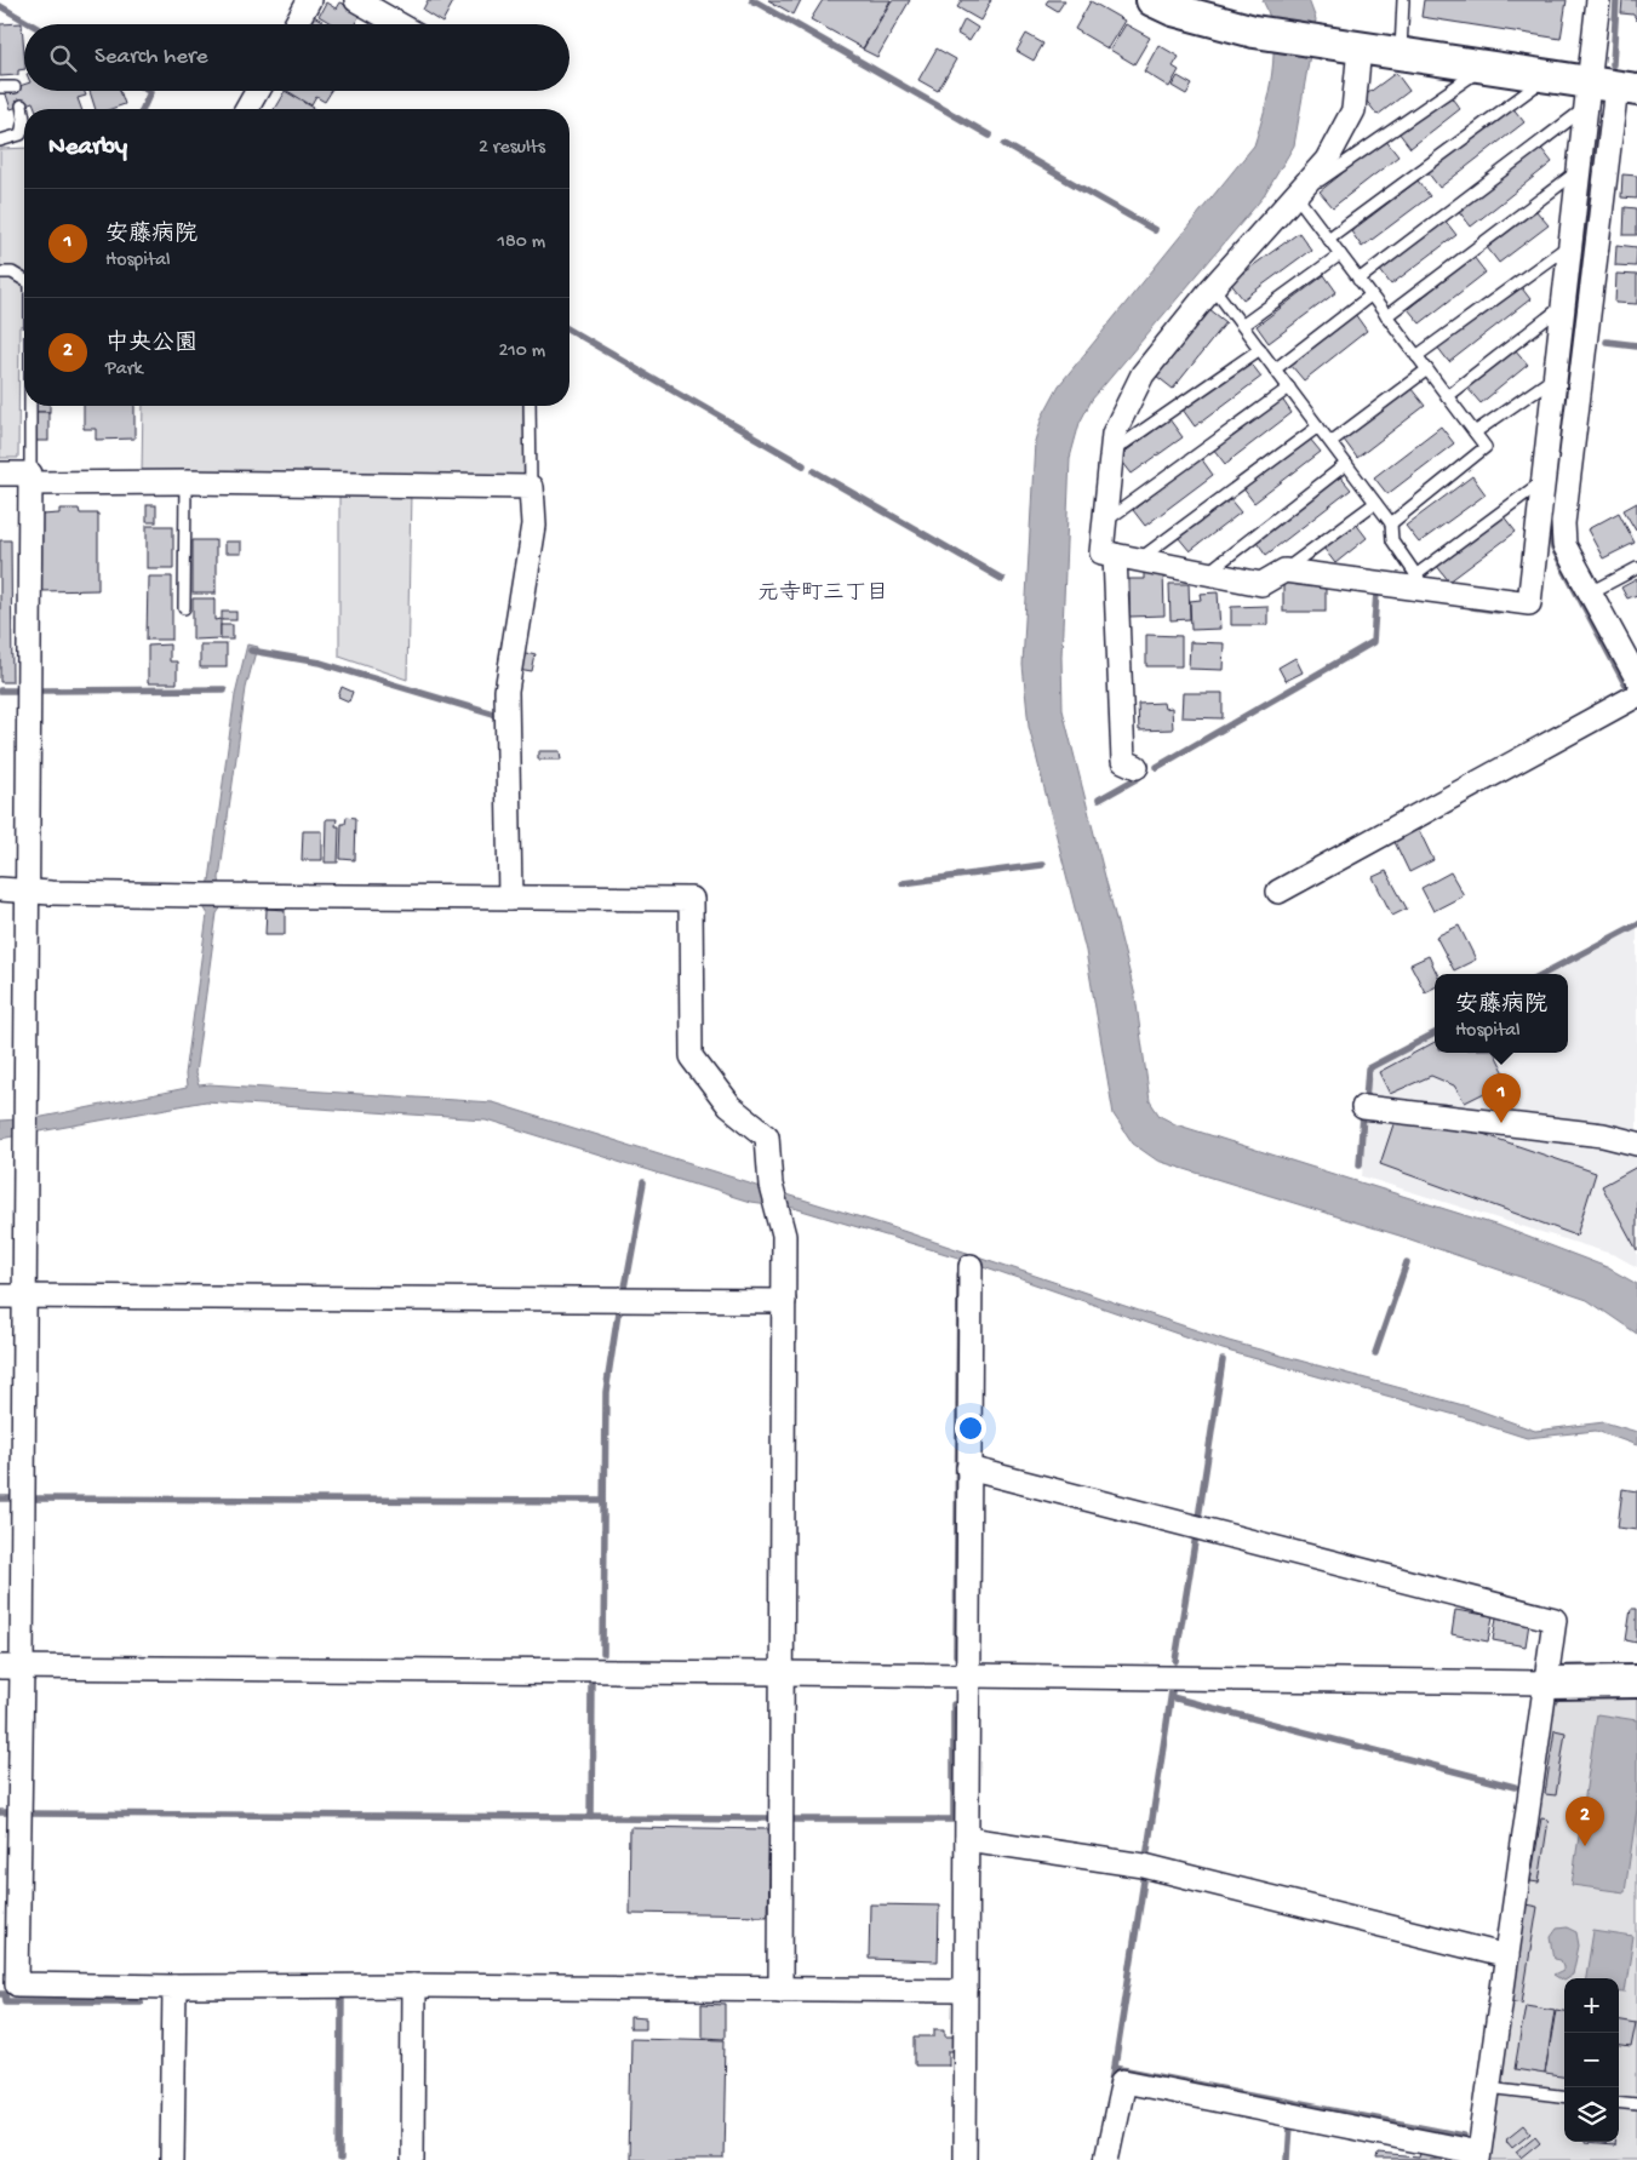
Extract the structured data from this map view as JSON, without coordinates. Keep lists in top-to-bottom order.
{
  "districts": ["元寺町三丁目"],
  "page": {
    "search": "Search here",
    "heading": ["Nearby", "2 results"],
    "list": [
      {
        "mark": "1",
        "name": "安藤病院",
        "note": "Hospital",
        "value": "180 m"
      },
      {
        "mark": "2",
        "name": "中央公園",
        "note": "Park",
        "value": "210 m"
      }
    ],
    "popup": ["安藤病院", "Hospital"],
    "pins": ["1", "2"],
    "map_buttons": ["+", "−"]
  }
}
